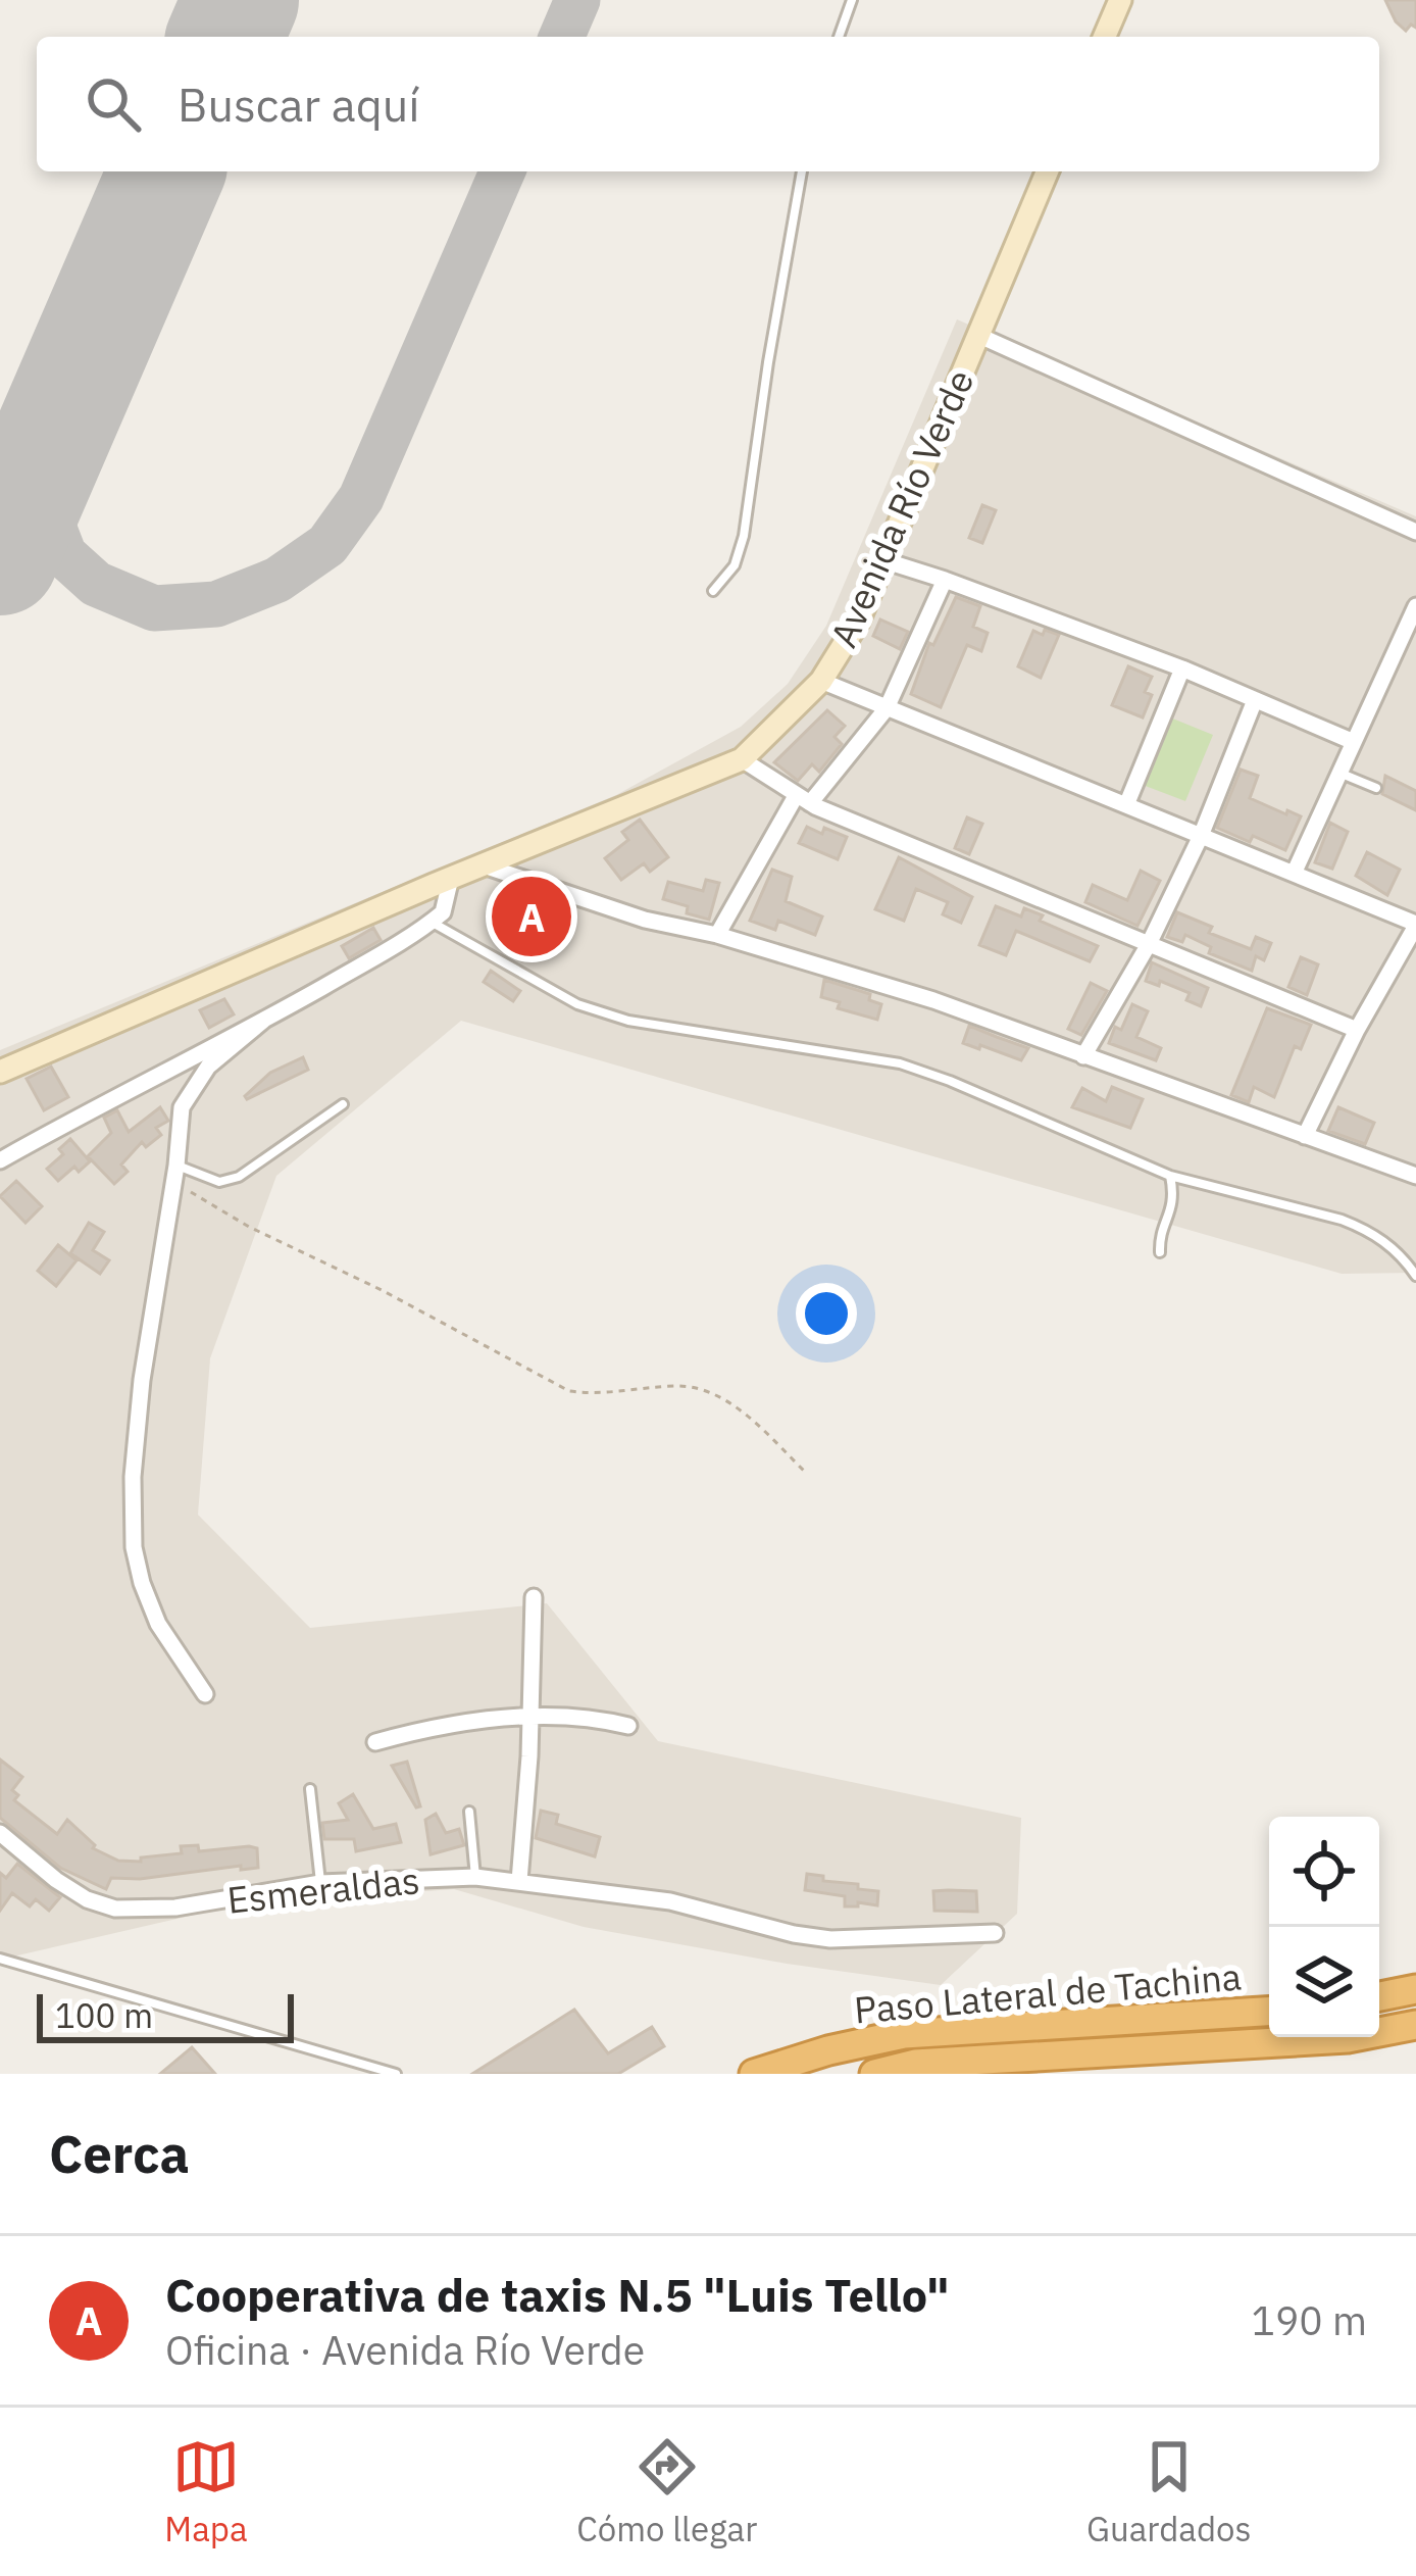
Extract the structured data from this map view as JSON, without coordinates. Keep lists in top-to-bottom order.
{
  "streets": {
    "highway": ["Paso Lateral de Tachina"],
    "main road": ["Avenida Río Verde"],
    "street": ["Esmeraldas"]
  },
  "scale_bar": "100 m",
  "page": {
    "search": "Buscar aquí",
    "pins": "A",
    "scale": "100 m",
    "heading": "Cerca",
    "list": [
      {
        "mark": "A",
        "name": "Cooperativa de taxis N.5 \"Luis Tello\"",
        "note": "Oficina · Avenida Río Verde",
        "value": "190 m"
      }
    ],
    "nav": ["Mapa", "Cómo llegar", "Guardados"]
  }
}
